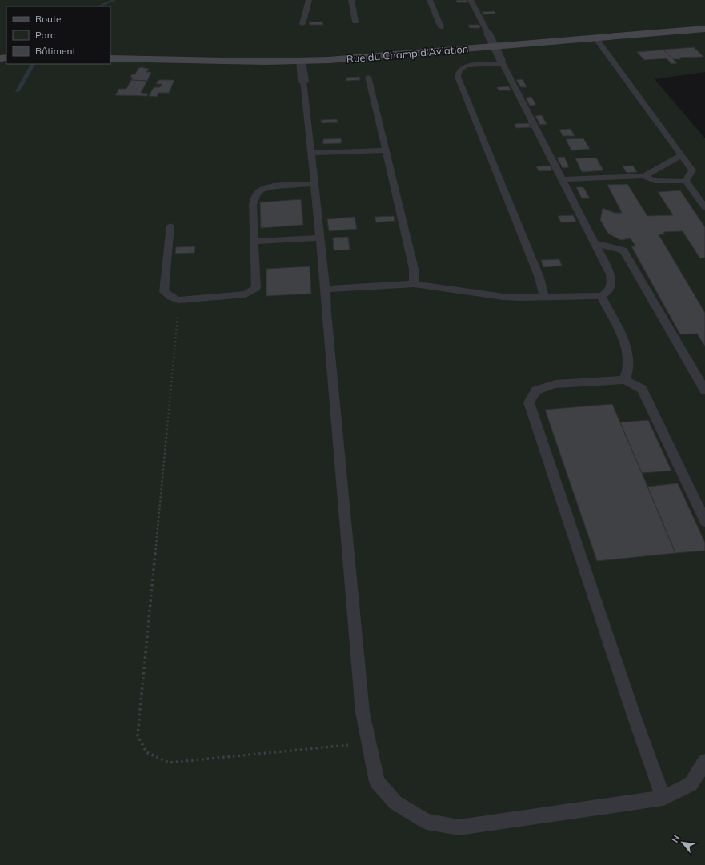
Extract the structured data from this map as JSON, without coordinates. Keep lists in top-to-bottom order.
{
  "streets": {
    "street": ["Rue du Champ d'Aviation"]
  },
  "legend": ["Route", "Parc", "Bâtiment"],
  "north": "top left"
}
